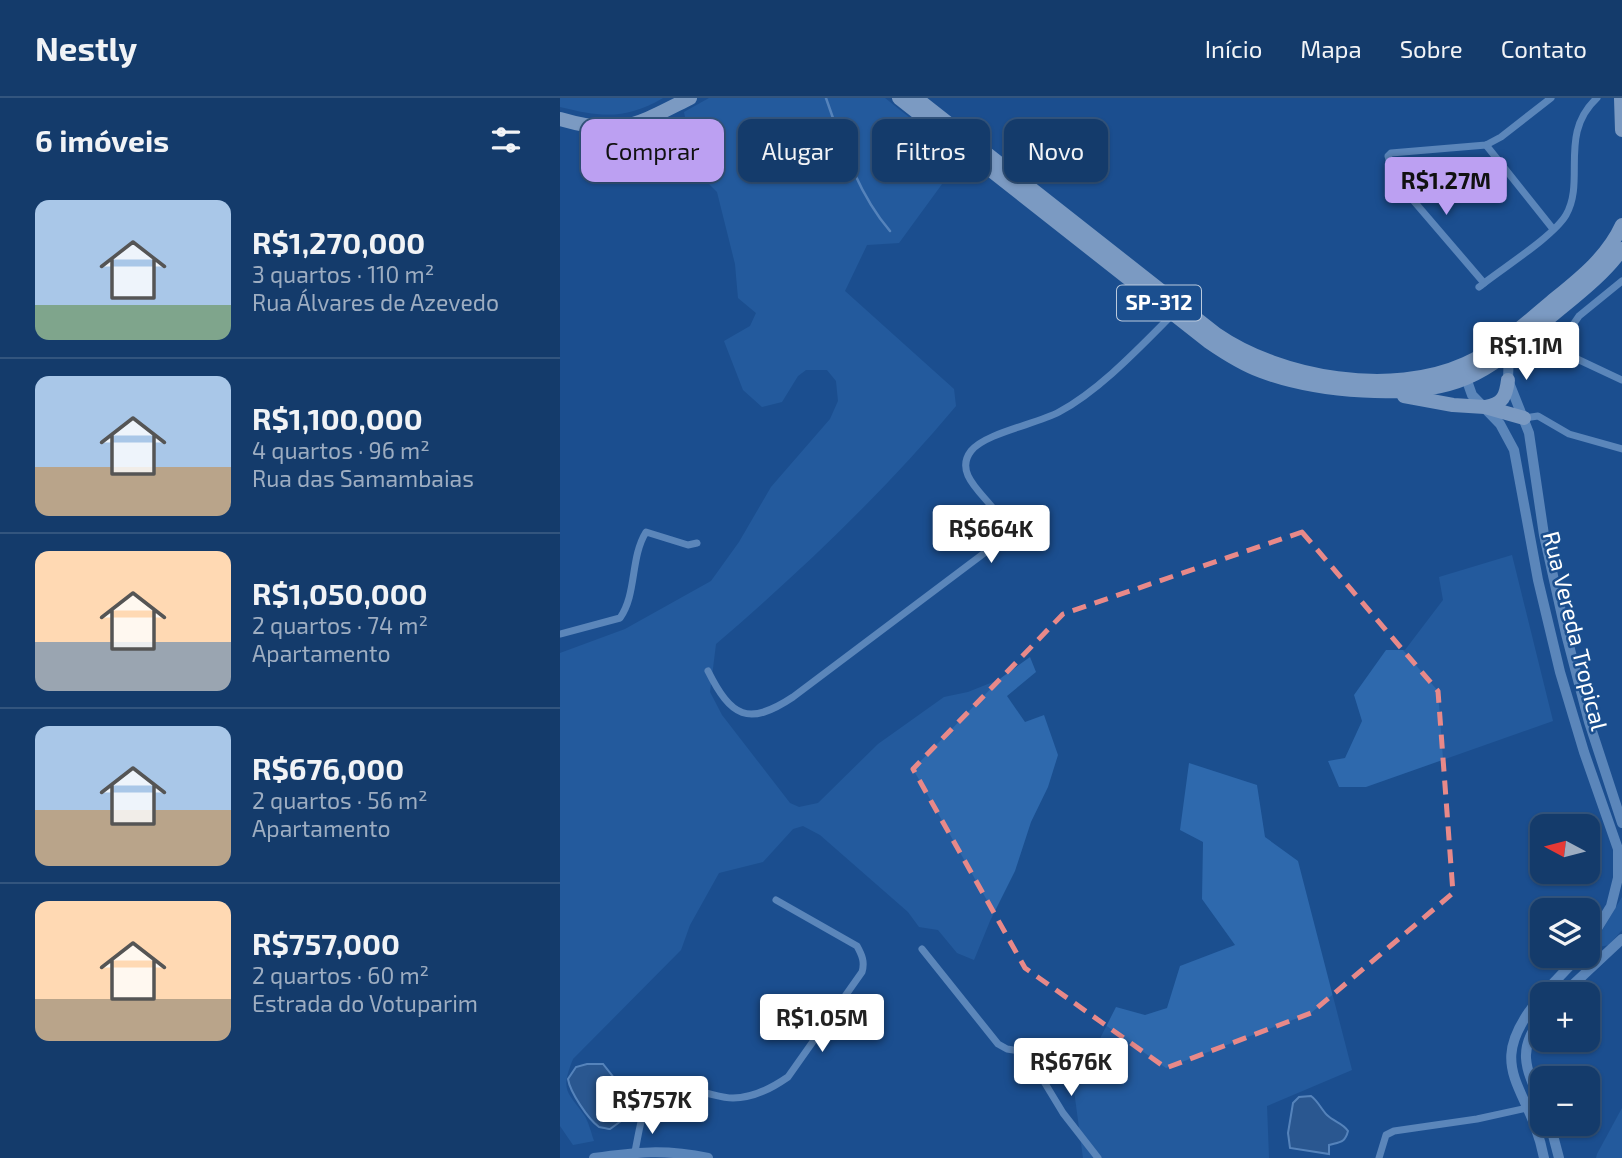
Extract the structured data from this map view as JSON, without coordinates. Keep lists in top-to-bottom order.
{
  "streets": {
    "main road": ["SP-312"],
    "street": ["Rua Vereda Tropical"]
  },
  "crossings": [
    ["SP-312", "Rua Vereda Tropical"]
  ],
  "north": "left",
  "page": {
    "header": "Nestly",
    "nav": [
      "Início",
      "Mapa",
      "Sobre",
      "Contato"
    ],
    "heading": "6 imóveis",
    "chip": [
      "Comprar",
      "Alugar",
      "Filtros",
      "Novo"
    ],
    "price": [
      "R$1.27M",
      "R$1.1M",
      "R$664K",
      "R$1.05M",
      "R$676K",
      "R$757K"
    ],
    "list": [
      {
        "name": "R$1,270,000",
        "note": "3 quartos · 110 m² · Rua Álvares de Azevedo"
      },
      {
        "name": "R$1,100,000",
        "note": "4 quartos · 96 m² · Rua das Samambaias"
      },
      {
        "name": "R$1,050,000",
        "note": "2 quartos · 74 m² · Apartamento"
      },
      {
        "name": "R$676,000",
        "note": "2 quartos · 56 m² · Apartamento"
      },
      {
        "name": "R$757,000",
        "note": "2 quartos · 60 m² · Estrada do Votuparim"
      }
    ],
    "map_buttons": ["+", "−"]
  }
}
